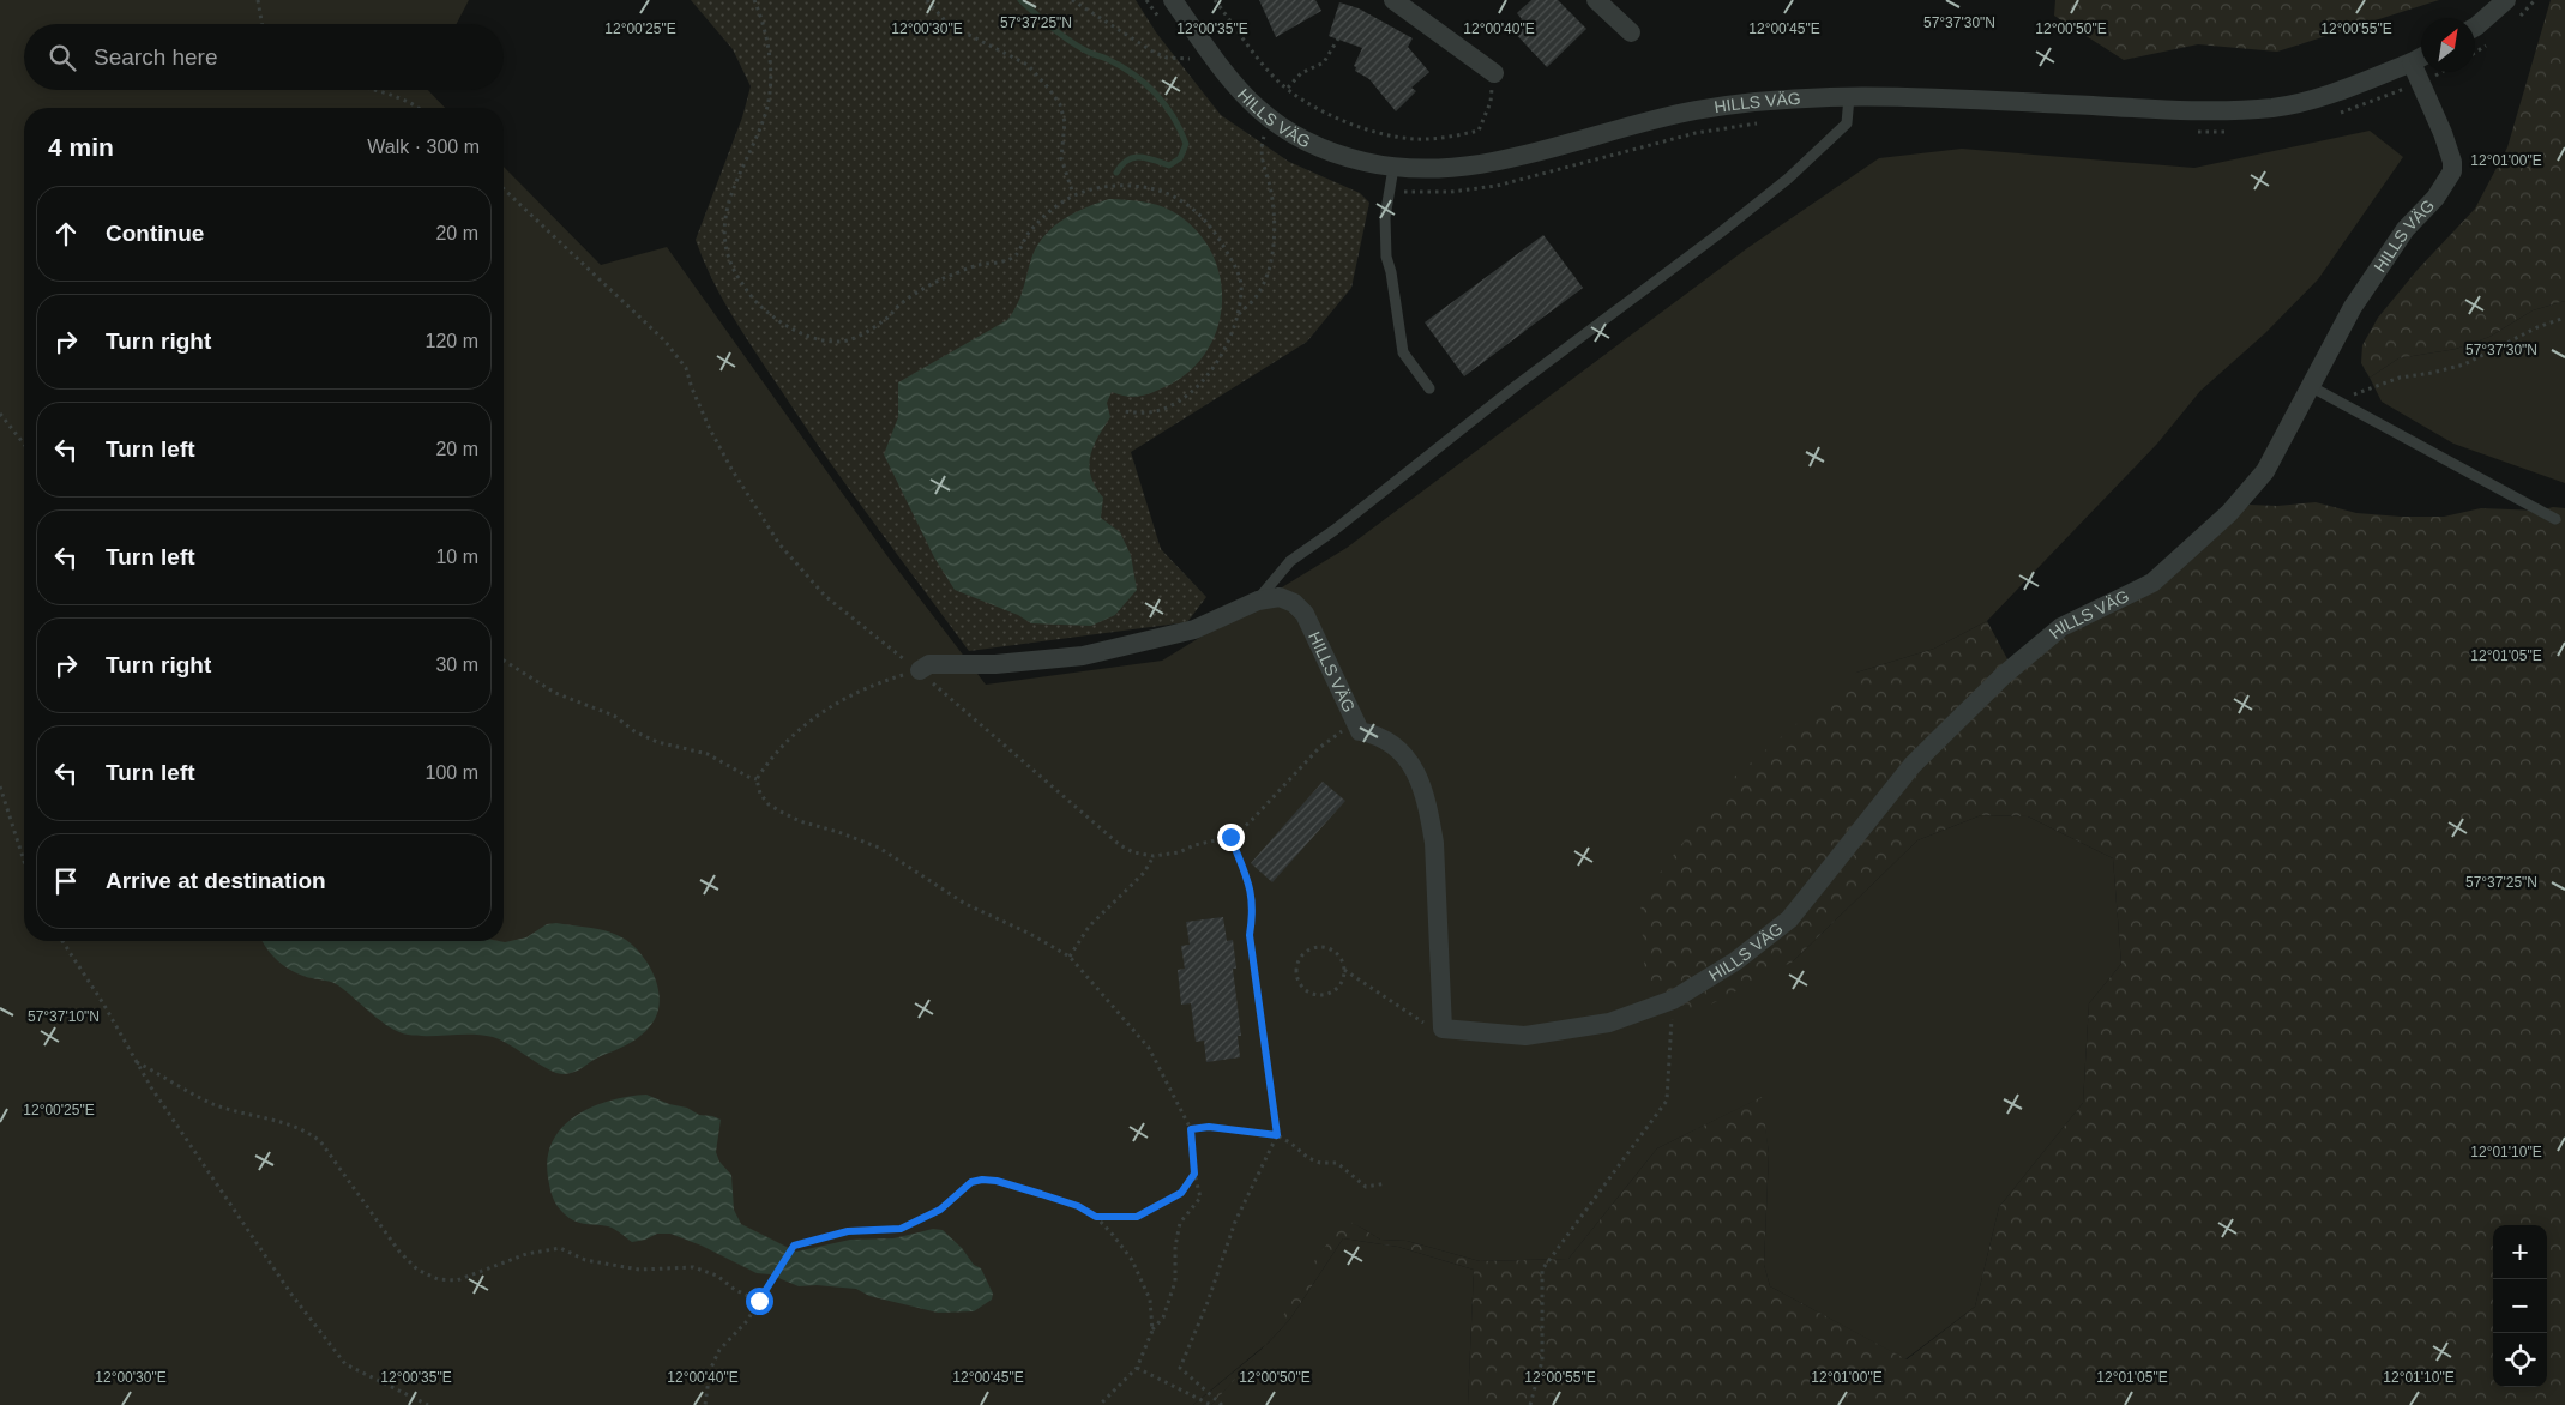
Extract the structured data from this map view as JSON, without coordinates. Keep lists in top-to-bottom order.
{
  "streets": {
    "street": ["HILLS VÄG"]
  },
  "north": "top right",
  "page": {
    "search": "Search here",
    "heading": ["4 min", "Walk · 300 m"],
    "list": [
      ["Continue", "20 m"],
      ["Turn right", "120 m"],
      ["Turn left", "20 m"],
      ["Turn left", "10 m"],
      ["Turn right", "30 m"],
      ["Turn left", "100 m"],
      "Arrive at destination"
    ],
    "map_buttons": ["+", "−"]
  },
  "coordinates": [
    "57°37'25\"N",
    "57°37'30\"N",
    "12°00'30\"E",
    "12°00'35\"E",
    "12°00'40\"E",
    "12°00'45\"E",
    "12°00'50\"E",
    "12°00'55\"E",
    "12°00'25\"E",
    "12°01'00\"E",
    "12°01'05\"E",
    "57°37'10\"N",
    "12°01'10\"E"
  ]
}
